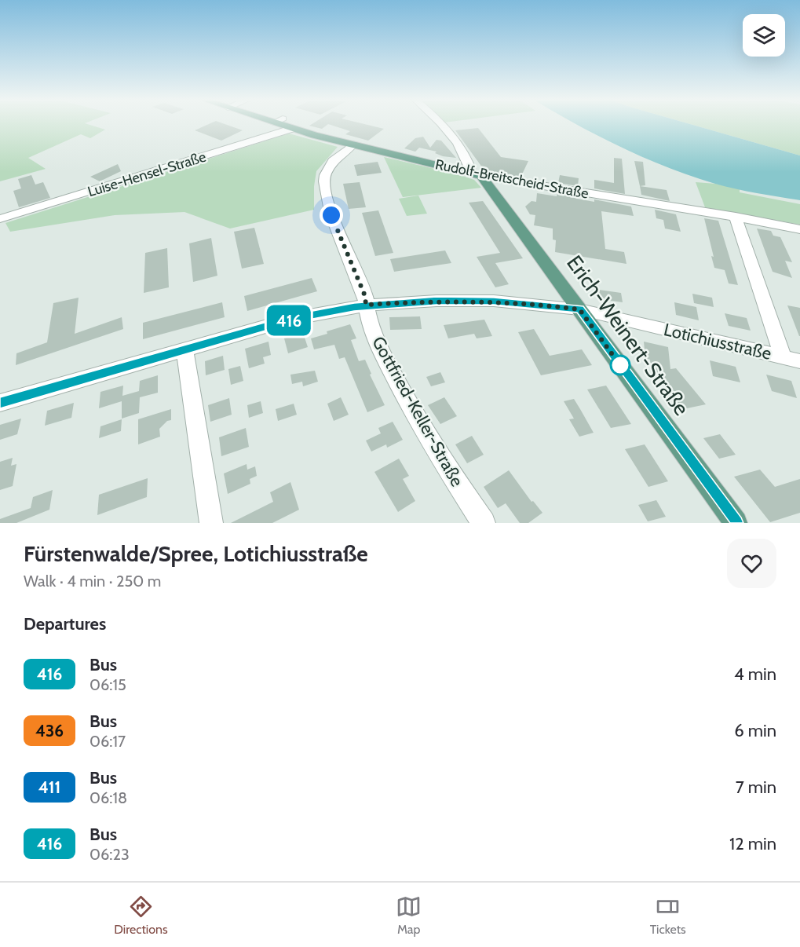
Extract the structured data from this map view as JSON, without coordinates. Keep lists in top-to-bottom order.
{
  "streets": {
    "main road": ["Rudolf-Breitscheid-Straße", "Erich-Weinert-Straße"],
    "street": ["Luise-Hensel-Straße", "Lotichiusstraße", "Gottfried-Keller-Straße"]
  },
  "crossings": [
    ["Luise-Hensel-Straße", "Rudolf-Breitscheid-Straße"],
    ["Rudolf-Breitscheid-Straße", "Erich-Weinert-Straße"],
    ["Rudolf-Breitscheid-Straße", "Gottfried-Keller-Straße"],
    ["Erich-Weinert-Straße", "Lotichiusstraße"],
    ["Lotichiusstraße", "Gottfried-Keller-Straße"]
  ],
  "lines": ["bus line 416"],
  "page": {
    "on_map": "416",
    "heading": [
      ["Fürstenwalde/Spree, Lotichiusstraße", "Walk · 4 min · 250 m"],
      "Departures"
    ],
    "list": [
      {
        "mark": "416",
        "name": "Bus",
        "note": "06:15",
        "value": "4 min"
      },
      {
        "mark": "436",
        "name": "Bus",
        "note": "06:17",
        "value": "6 min"
      },
      {
        "mark": "411",
        "name": "Bus",
        "note": "06:18",
        "value": "7 min"
      },
      {
        "mark": "416",
        "name": "Bus",
        "note": "06:23",
        "value": "12 min"
      }
    ],
    "tabs": ["Directions", "Map", "Tickets"]
  }
}
